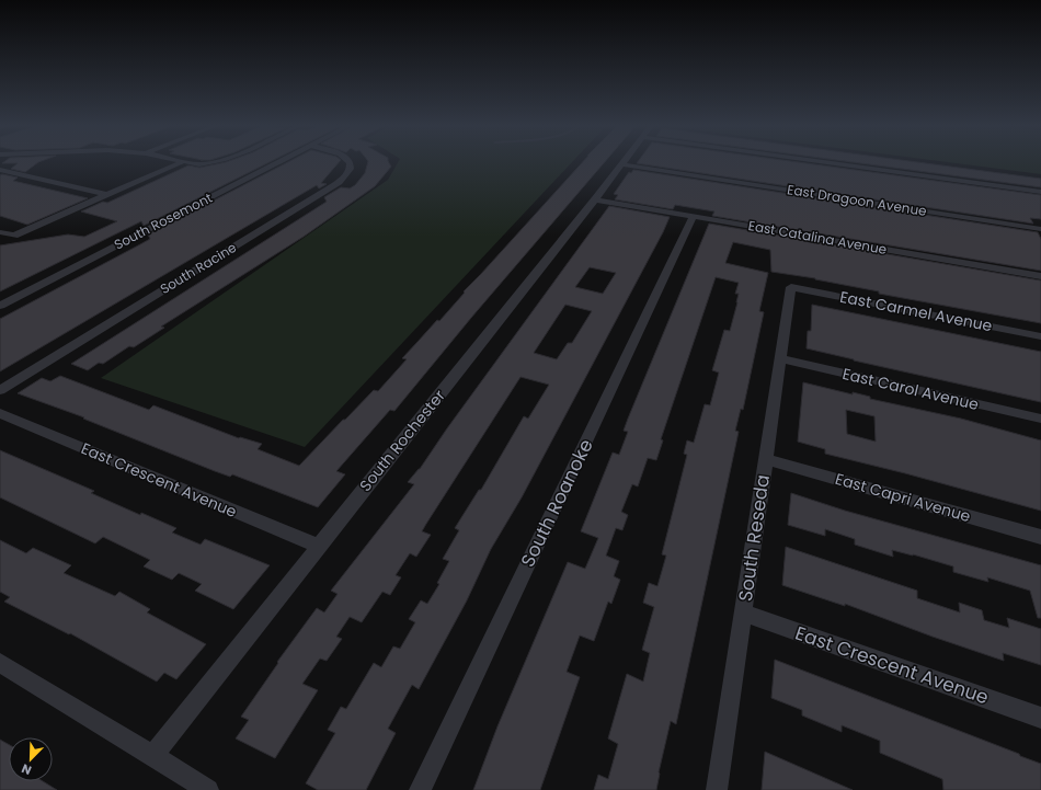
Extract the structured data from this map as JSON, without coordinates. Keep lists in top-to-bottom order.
{
  "streets": {
    "street": [
      "East Dragoon Avenue",
      "South Rosemont",
      "East Catalina Avenue",
      "South Racine",
      "East Carmel Avenue",
      "East Carol Avenue",
      "South Rochester",
      "East Crescent Avenue",
      "East Capri Avenue",
      "South Roanoke",
      "South Reseda"
    ]
  },
  "crossings": [
    ["East Dragoon Avenue", "South Rochester"],
    ["East Catalina Avenue", "South Rochester"],
    ["East Catalina Avenue", "South Roanoke"],
    ["East Carmel Avenue", "South Reseda"],
    ["East Carol Avenue", "South Reseda"],
    ["South Rochester", "East Crescent Avenue"],
    ["East Crescent Avenue", "South Reseda"],
    ["East Capri Avenue", "South Reseda"]
  ],
  "north": "bottom left"
}
